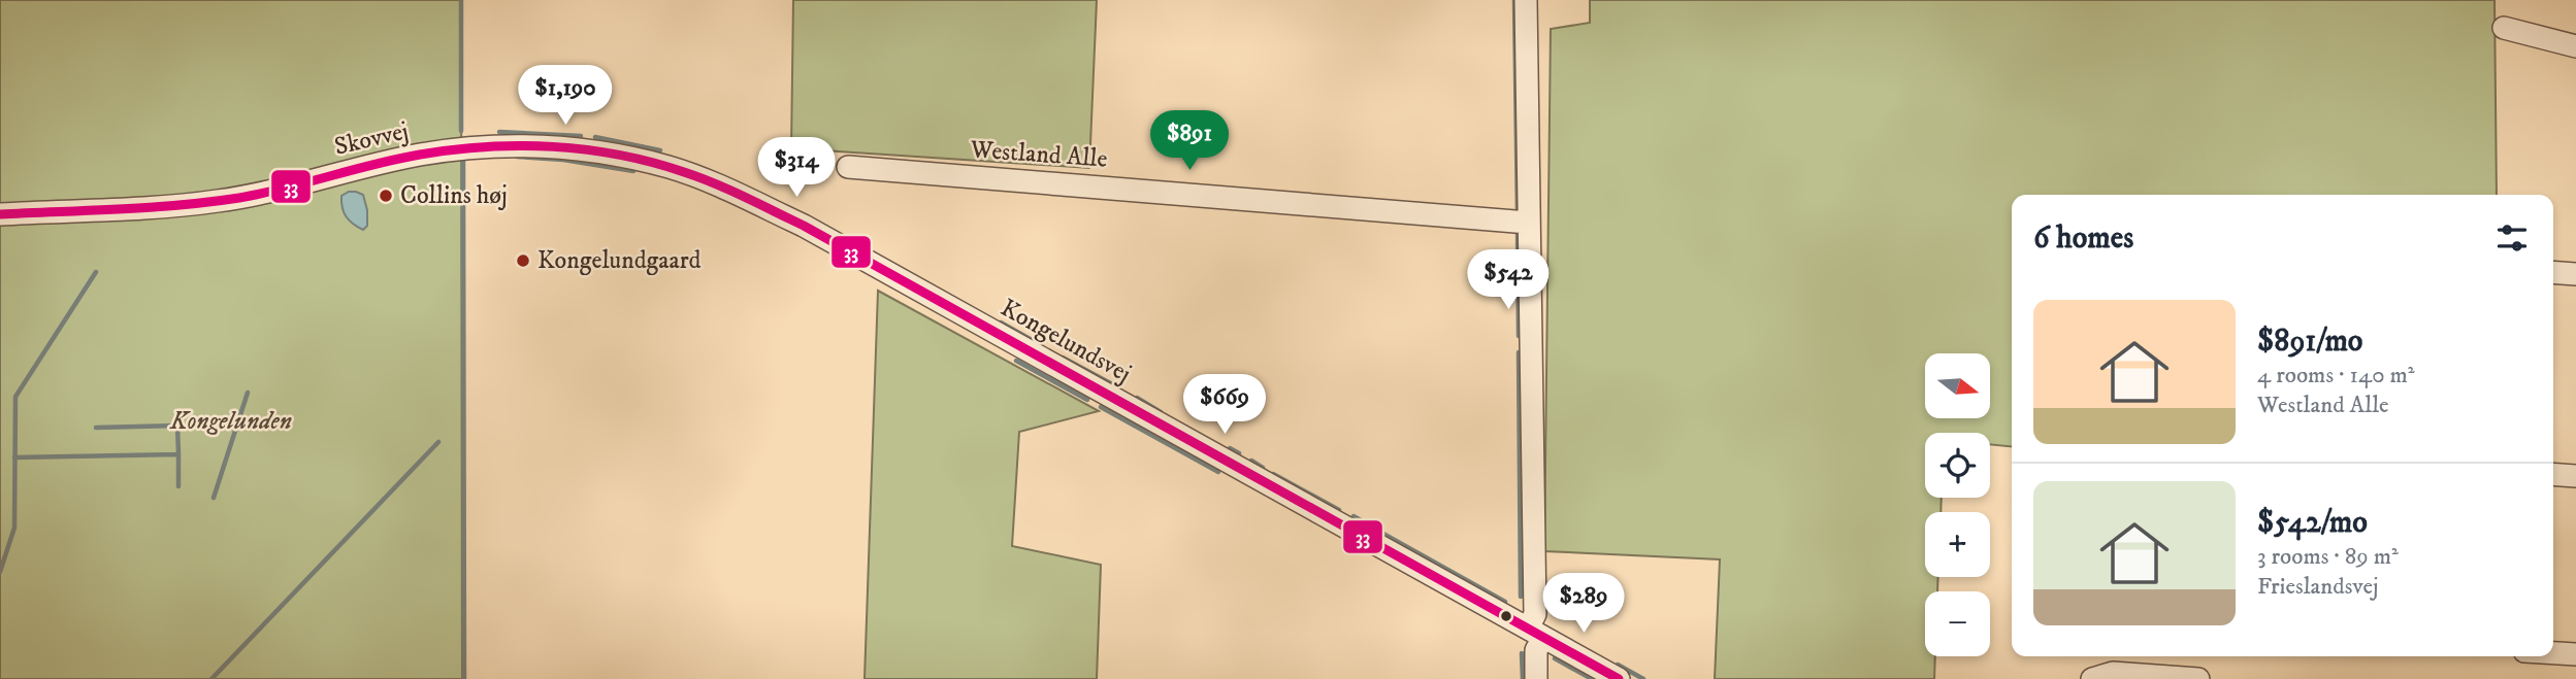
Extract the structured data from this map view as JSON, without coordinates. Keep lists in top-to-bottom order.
{
  "streets": {
    "street": ["Skovvej", "Westland Alle", "Kongelundsvej"]
  },
  "crossings": [
    ["Skovvej", "Kongelundsvej"]
  ],
  "parks": ["Kongelunden"],
  "places": ["Collins høj", "Kongelundgaard"],
  "lines": ["transit line 33"],
  "north": "right",
  "page": {
    "price": [
      "$1,190",
      "$891",
      "$314",
      "$542",
      "$669",
      "$289"
    ],
    "heading": "6 homes",
    "list": [
      {
        "name": "$891/mo",
        "note": "4 rooms · 140 m² · Westland Alle"
      },
      {
        "name": "$542/mo",
        "note": "3 rooms · 89 m² · Frieslandsvej"
      }
    ],
    "map_buttons": ["+", "−"]
  }
}
